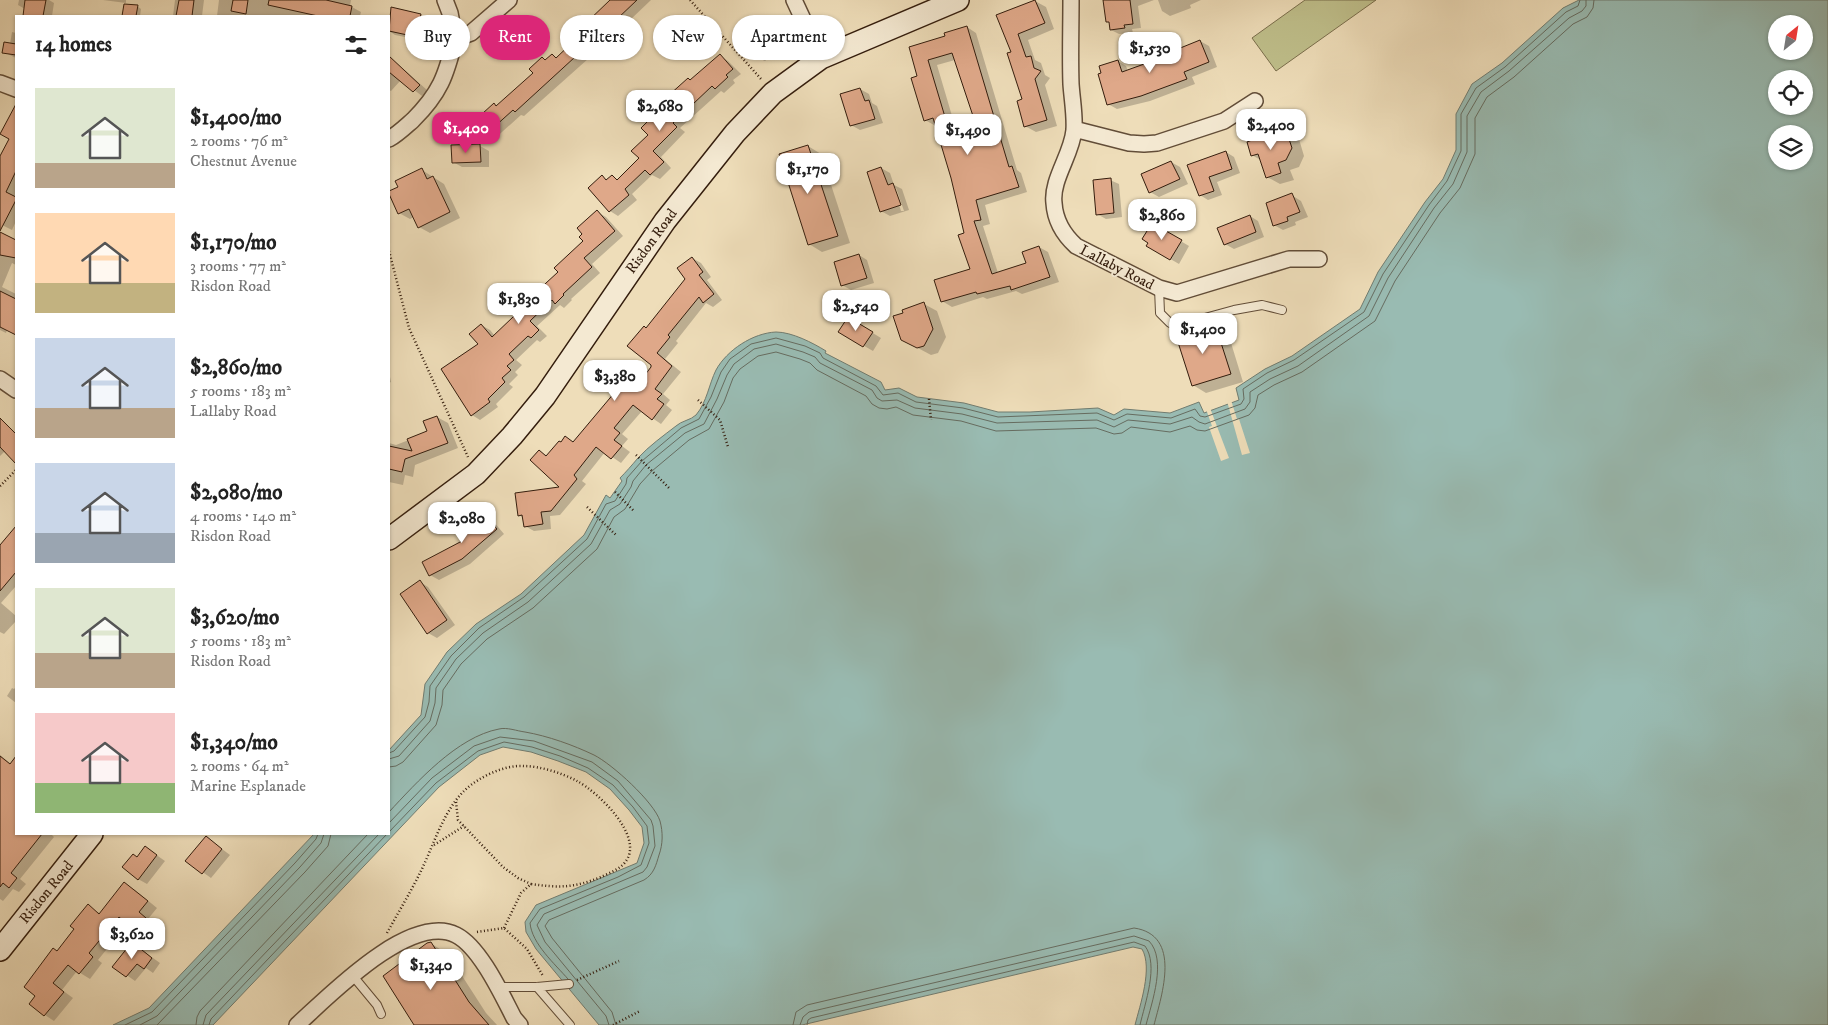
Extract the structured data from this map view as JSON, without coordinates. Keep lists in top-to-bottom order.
{
  "streets": {
    "street": ["Risdon Road", "Lallaby Road"]
  },
  "north": "top right",
  "page": {
    "chip": [
      "Buy",
      "Rent",
      "Filters",
      "New",
      "Apartment"
    ],
    "heading": "14 homes",
    "price": [
      "$1,530",
      "$2,680",
      "$2,400",
      "$1,400",
      "$1,490",
      "$1,170",
      "$2,860",
      "$1,830",
      "$2,540",
      "$1,400",
      "$3,380",
      "$2,080",
      "$3,620",
      "$1,340"
    ],
    "list": [
      {
        "name": "$1,400/mo",
        "note": "2 rooms · 76 m² · Chestnut Avenue"
      },
      {
        "name": "$1,170/mo",
        "note": "3 rooms · 77 m² · Risdon Road"
      },
      {
        "name": "$2,860/mo",
        "note": "5 rooms · 183 m² · Lallaby Road"
      },
      {
        "name": "$2,080/mo",
        "note": "4 rooms · 140 m² · Risdon Road"
      },
      {
        "name": "$3,620/mo",
        "note": "5 rooms · 183 m² · Risdon Road"
      },
      {
        "name": "$1,340/mo",
        "note": "2 rooms · 64 m² · Marine Esplanade"
      }
    ]
  }
}
